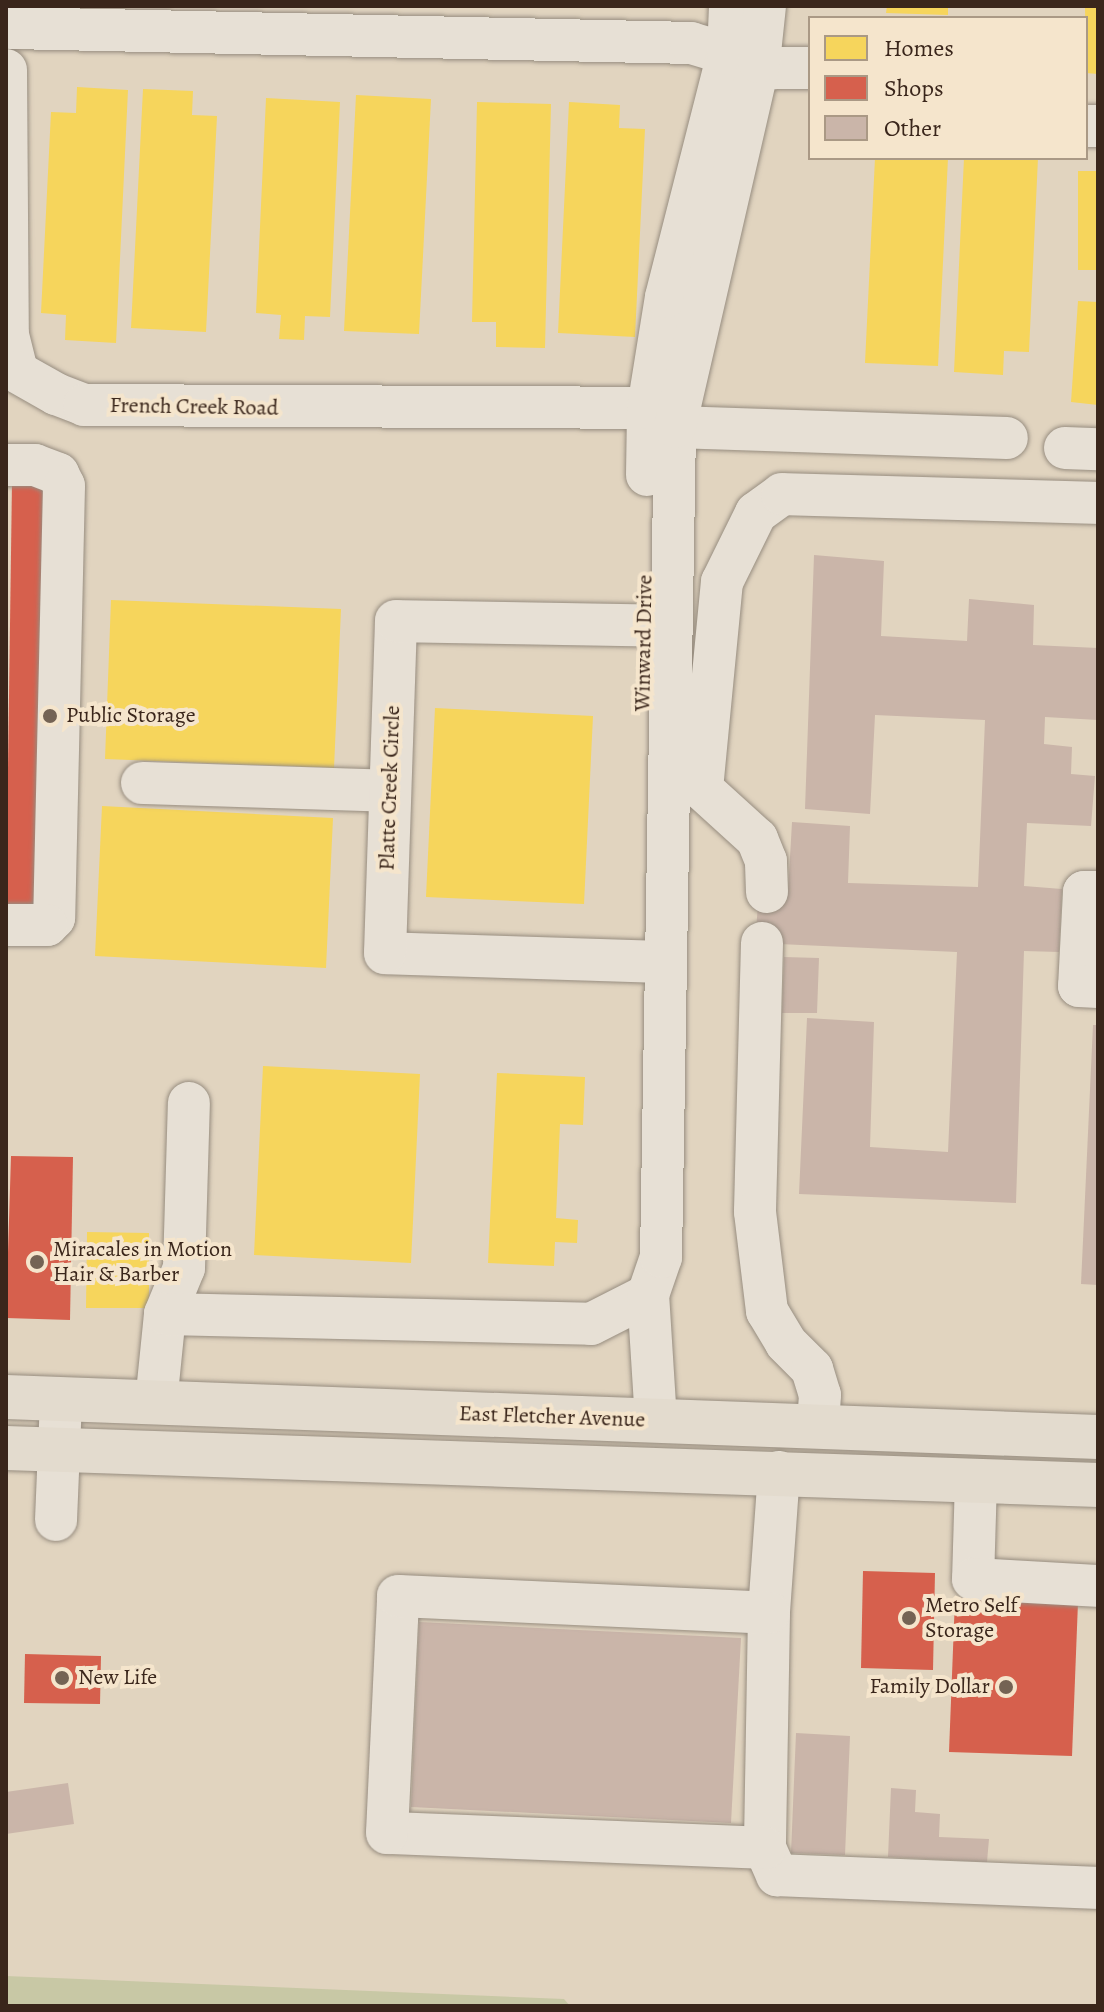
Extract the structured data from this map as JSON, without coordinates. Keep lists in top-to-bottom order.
{
  "streets": {
    "main road": ["East Fletcher Avenue"],
    "street": ["French Creek Road", "Winward Drive", "Platte Creek Circle"]
  },
  "crossings": [
    ["French Creek Road", "Winward Drive"],
    ["Winward Drive", "Platte Creek Circle"],
    ["Winward Drive", "East Fletcher Avenue"]
  ],
  "places": [
    "Public Storage",
    "Miracales in Motion Hair & Barber",
    "Metro Self Storage",
    "New Life",
    "Family Dollar"
  ],
  "legend": ["Homes", "Shops", "Other"]
}
